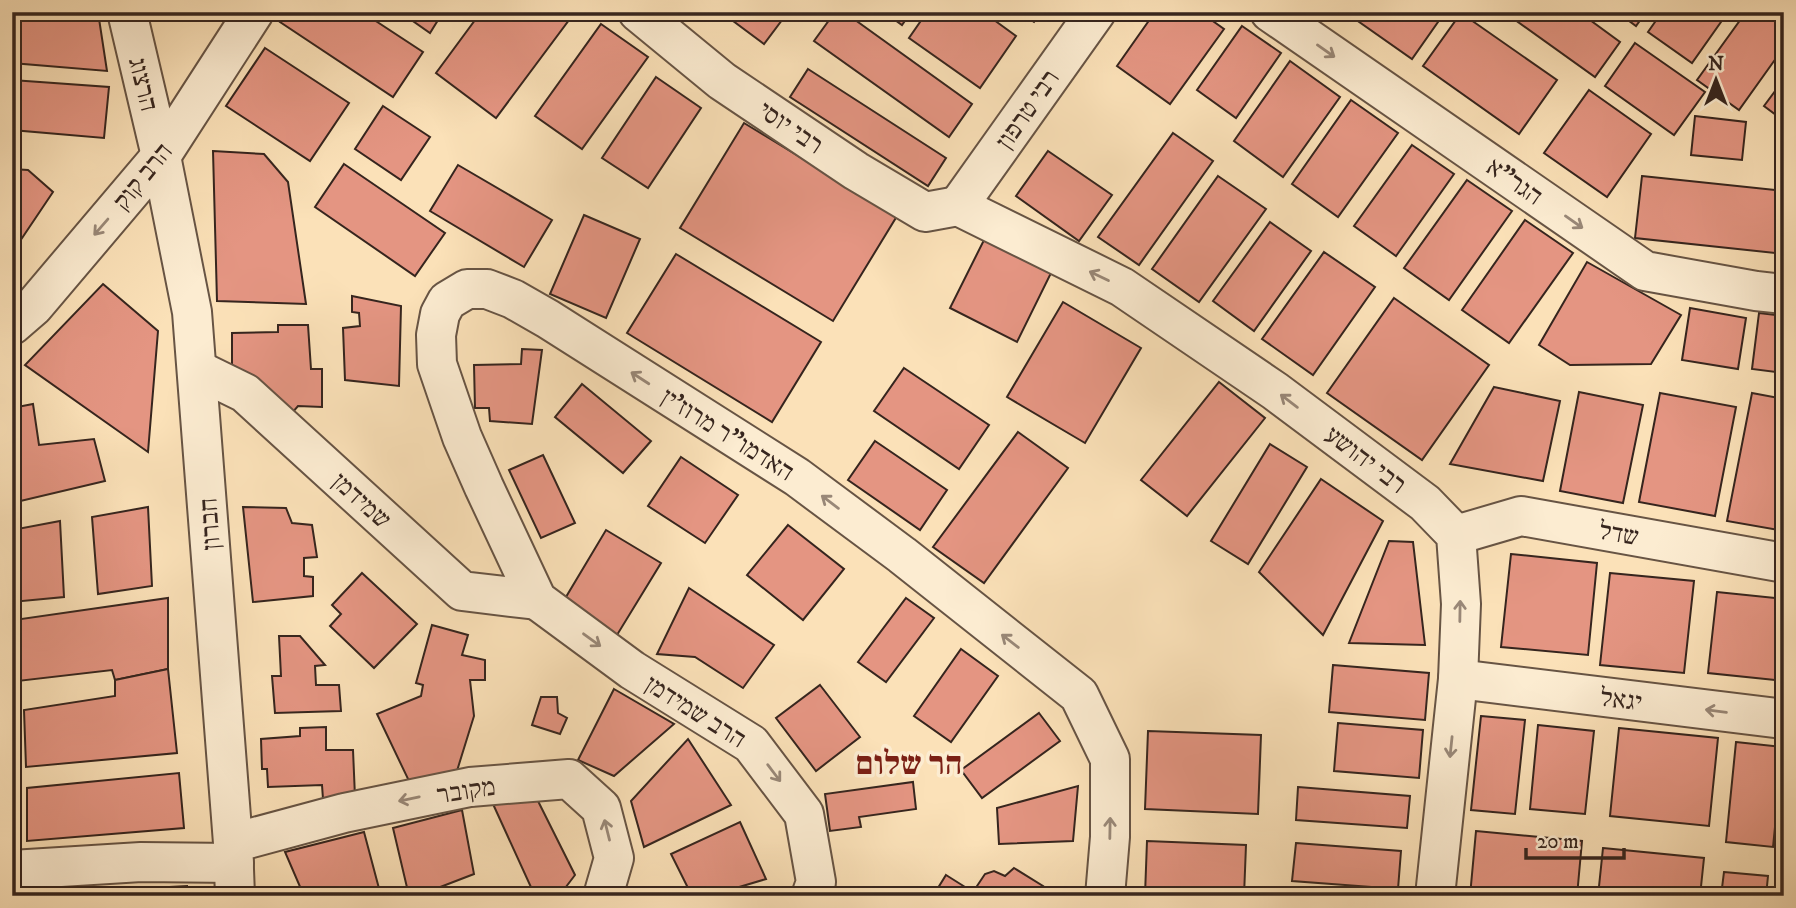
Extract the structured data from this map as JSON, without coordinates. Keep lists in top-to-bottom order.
{
  "streets": {
    "street": [
      "הרצוג",
      "רבי טרפון",
      "רבי יוסי",
      "הרב קוק",
      "הגר\"א",
      "האדמו\"ר מרוז'ין",
      "רבי יהושע",
      "שמידמן",
      "חברון",
      "שדל",
      "יגאל",
      "הרב שמידמן",
      "מקובר"
    ]
  },
  "crossings": [
    ["הרצוג", "הרב קוק"],
    ["הרצוג", "חברון"],
    ["רבי טרפון", "רבי יוסי"],
    ["רבי טרפון", "רבי יהושע"],
    ["רבי יוסי", "רבי יהושע"],
    ["הרב קוק", "חברון"],
    ["האדמו\"ר מרוז'ין", "שמידמן"],
    ["האדמו\"ר מרוז'ין", "הרב שמידמן"],
    ["רבי יהושע", "שדל"],
    ["שמידמן", "חברון"],
    ["שמידמן", "הרב שמידמן"],
    ["חברון", "מקובר"]
  ],
  "one_way": [
    "הרב קוק",
    "הגר\"א",
    "רבי יהושע",
    "יגאל",
    "הרב שמידמן"
  ],
  "districts": ["הר שלום"],
  "scale_bar": "20 m",
  "north": "top"
}
